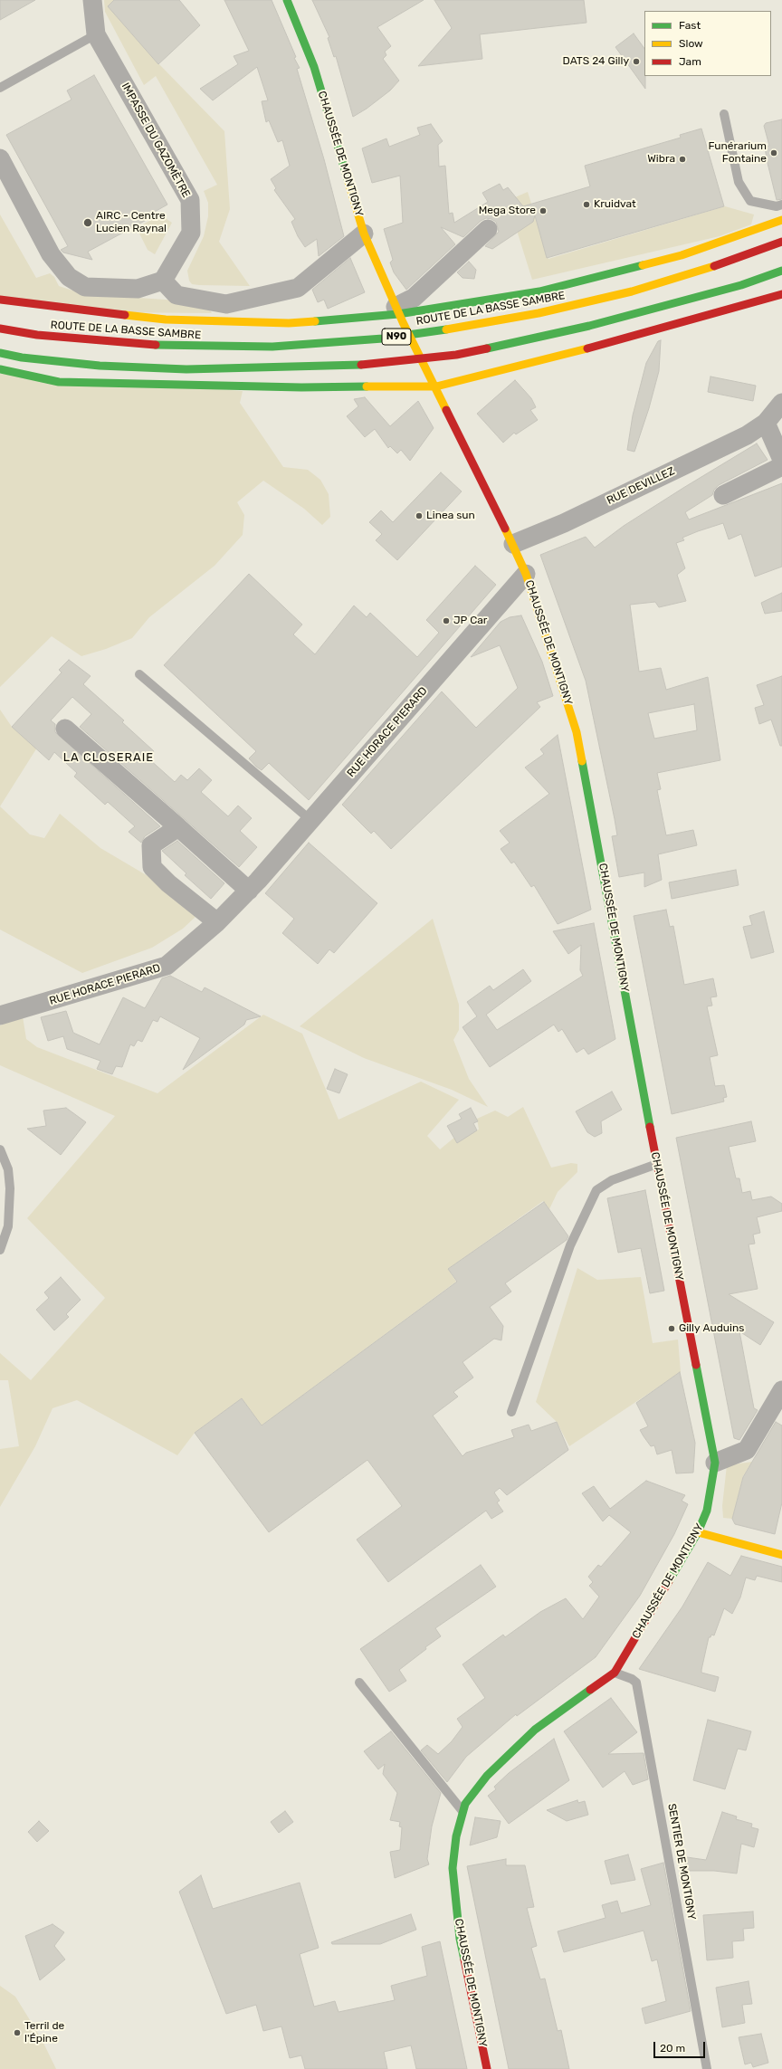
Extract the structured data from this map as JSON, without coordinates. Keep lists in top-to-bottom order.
{
  "streets": {
    "main road": ["CHAUSSÉE DE MONTIGNY", "ROUTE DE LA BASSE SAMBRE", "N90"],
    "street": ["IMPASSE DU GAZOMÈTRE", "RUE DEVILLEZ", "RUE HORACE PIERARD"],
    "lane": ["SENTIER DE MONTIGNY"]
  },
  "crossings": [
    ["CHAUSSÉE DE MONTIGNY", "RUE DEVILLEZ"],
    ["CHAUSSÉE DE MONTIGNY", "RUE HORACE PIERARD"],
    ["CHAUSSÉE DE MONTIGNY", "SENTIER DE MONTIGNY"]
  ],
  "districts": ["LA CLOSERAIE"],
  "places": [
    "DATS 24 Gilly",
    "Funérarium Fontaine",
    "Wibra",
    "Kruidvat",
    "Mega Store",
    "AIRC - Centre Lucien Raynal",
    "Linea sun",
    "JP Car",
    "Gilly Auduins",
    "Terril de l'Épine"
  ],
  "legend": ["Fast", "Slow", "Jam"],
  "scale_bar": "20 m"
}
